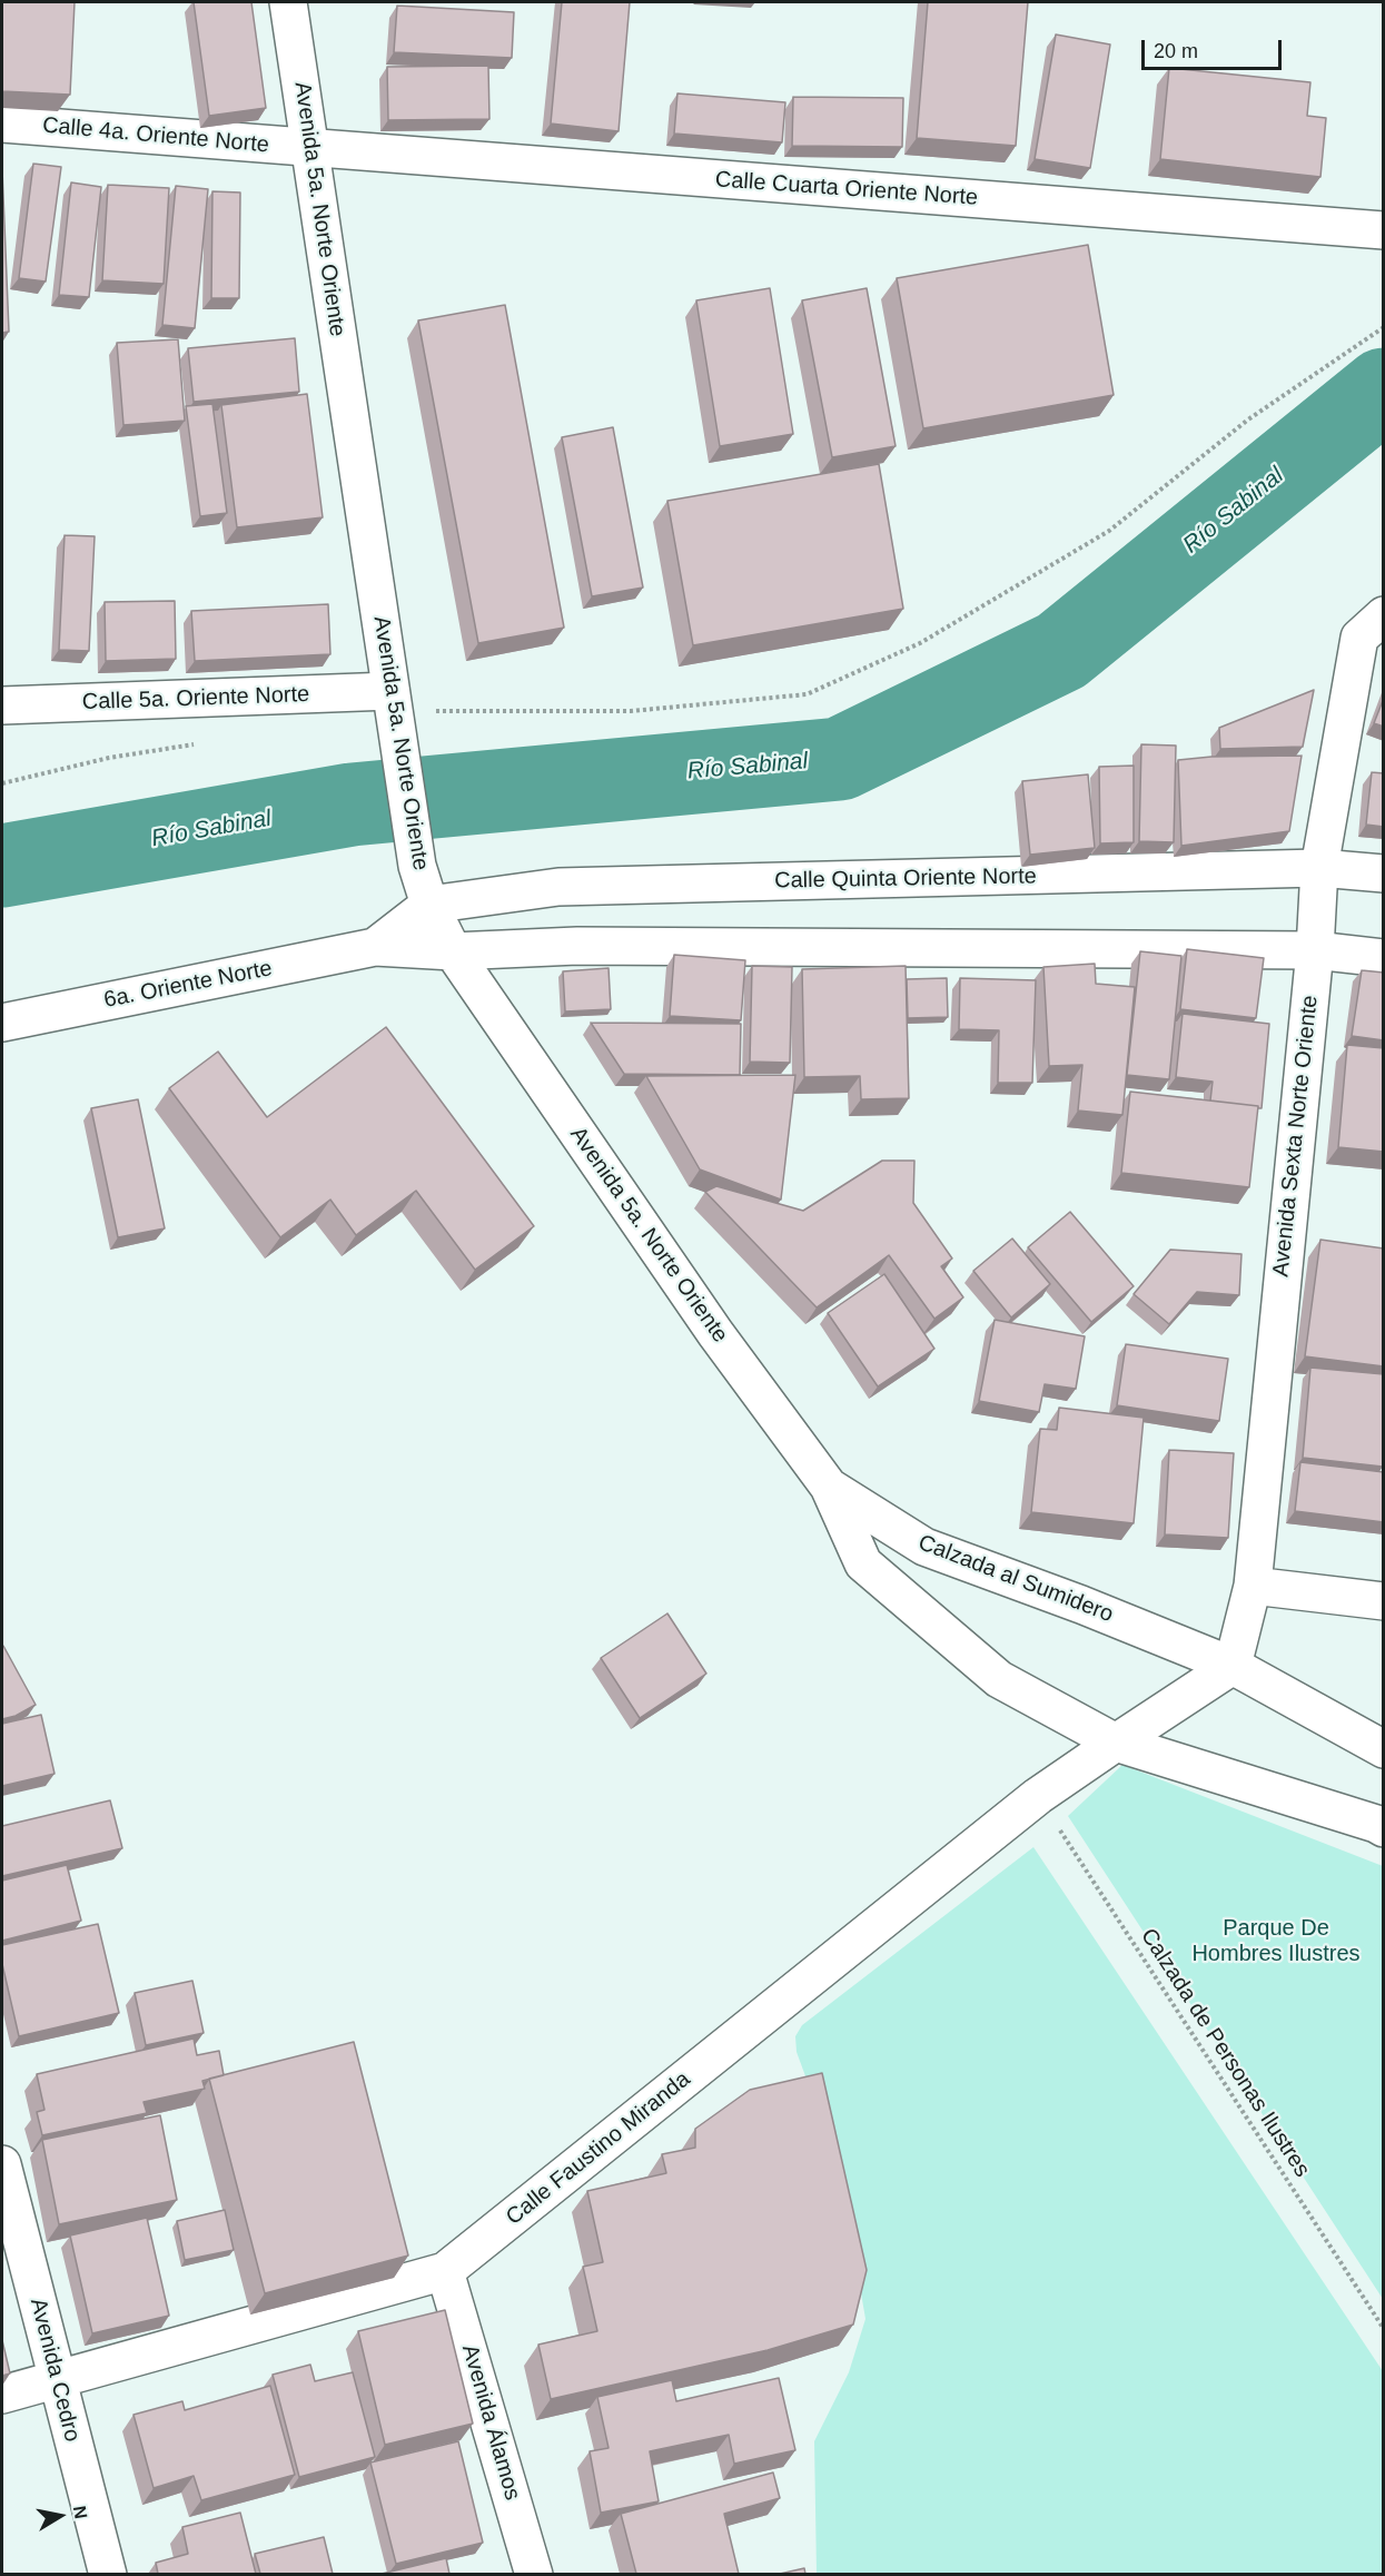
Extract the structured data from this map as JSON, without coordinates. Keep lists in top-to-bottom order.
{
  "streets": {
    "street": [
      "Calle 4a. Oriente Norte",
      "Calle Cuarta Oriente Norte",
      "Avenida 5a. Norte Oriente",
      "Calle 5a. Oriente Norte",
      "Calle Quinta Oriente Norte",
      "6a. Oriente Norte",
      "Avenida Sexta Norte Oriente",
      "Calzada al Sumidero",
      "Calle Faustino Miranda",
      "Avenida Cedro",
      "Avenida Álamos"
    ],
    "path": ["Calzada de Personas Ilustres"]
  },
  "crossings": [
    ["Calle 4a. Oriente Norte", "Calle Cuarta Oriente Norte"],
    ["Calle 4a. Oriente Norte", "Avenida 5a. Norte Oriente"],
    ["Calle Cuarta Oriente Norte", "Avenida 5a. Norte Oriente"],
    ["Avenida 5a. Norte Oriente", "Calle 5a. Oriente Norte"],
    ["Avenida 5a. Norte Oriente", "Calle Quinta Oriente Norte"],
    ["Avenida 5a. Norte Oriente", "6a. Oriente Norte"],
    ["Avenida 5a. Norte Oriente", "Calzada al Sumidero"],
    ["Calle Quinta Oriente Norte", "6a. Oriente Norte"],
    ["Calle Quinta Oriente Norte", "Avenida Sexta Norte Oriente"],
    ["Avenida Sexta Norte Oriente", "Calzada al Sumidero"],
    ["Avenida Sexta Norte Oriente", "Calle Faustino Miranda"],
    ["Calzada al Sumidero", "Calle Faustino Miranda"],
    ["Calzada de Personas Ilustres", "Calle Faustino Miranda"],
    ["Calle Faustino Miranda", "Avenida Cedro"],
    ["Calle Faustino Miranda", "Avenida Álamos"]
  ],
  "water": ["Río Sabinal"],
  "parks": ["Parque De Hombres Ilustres"],
  "scale_bar": "20 m",
  "north": "right"
}
